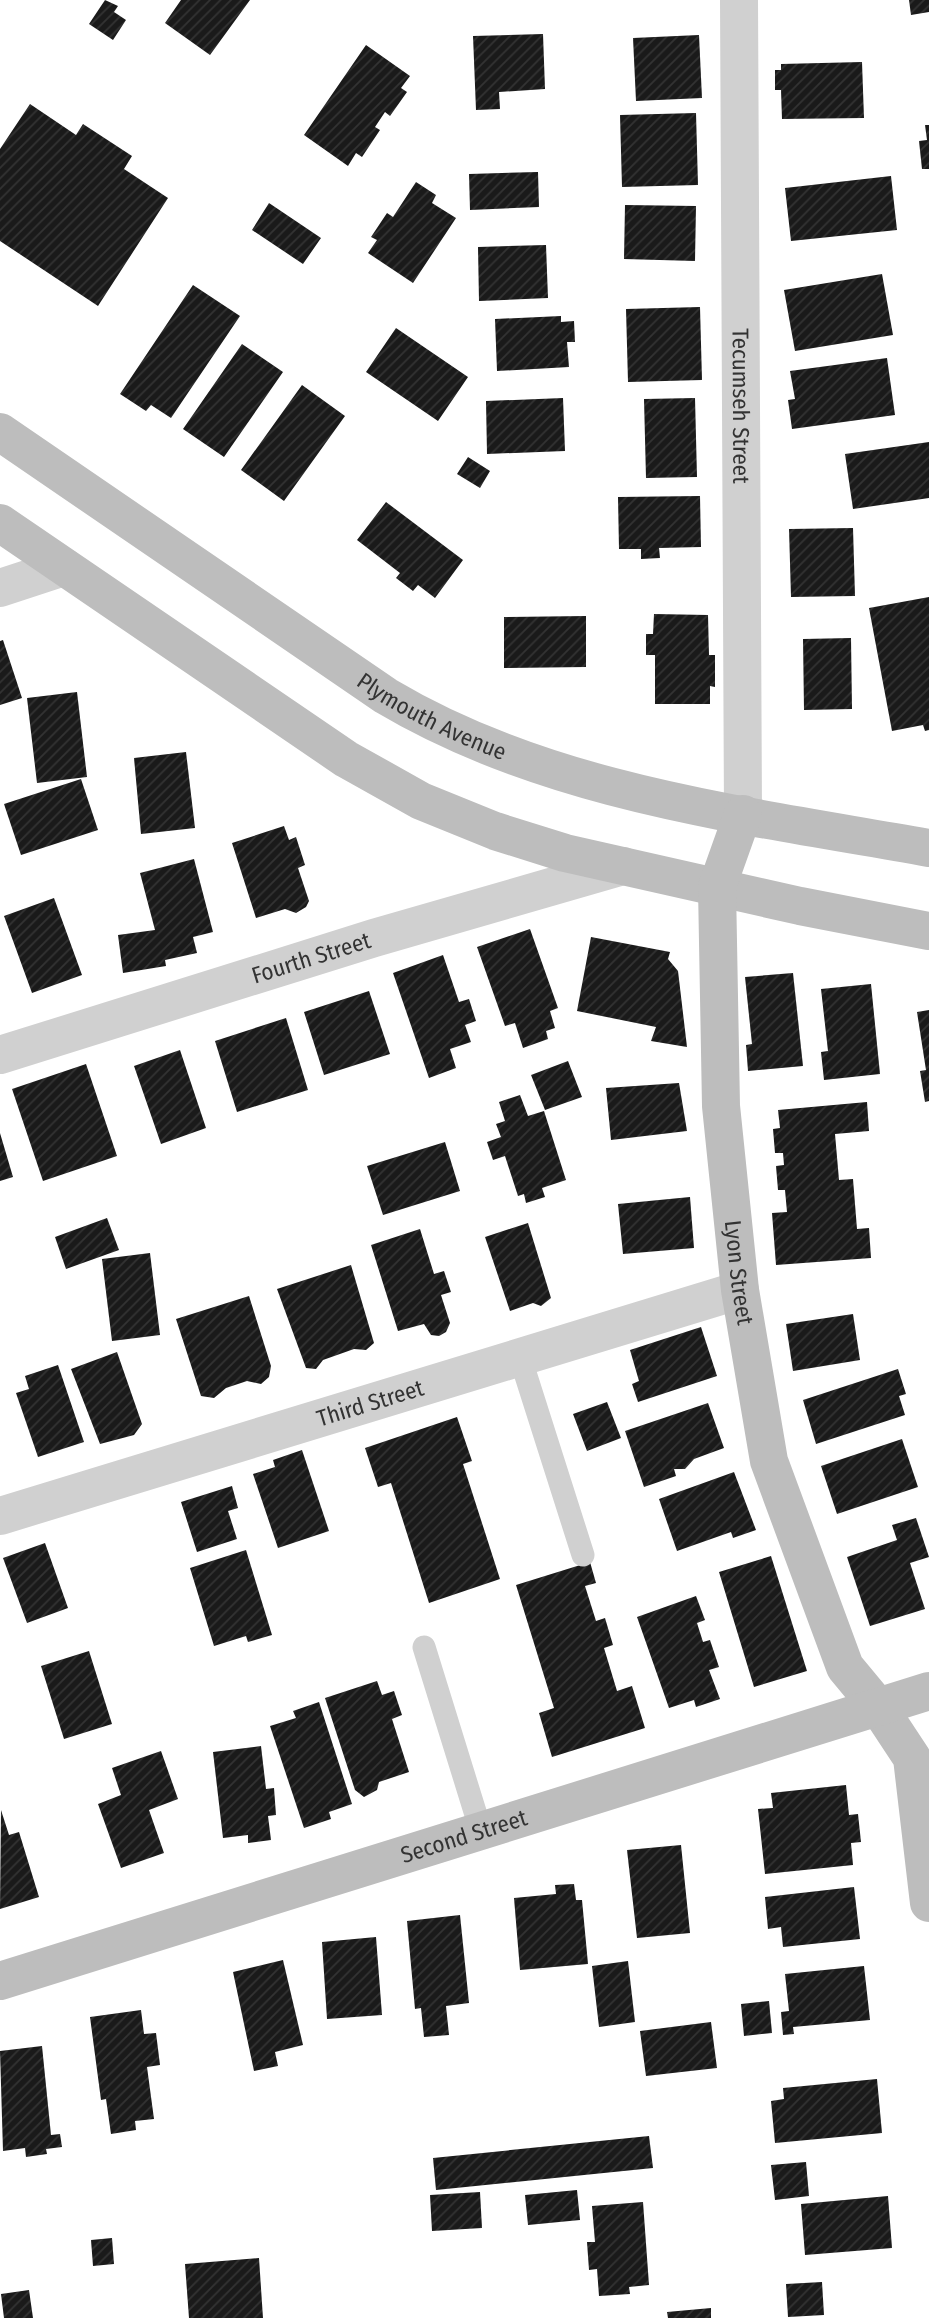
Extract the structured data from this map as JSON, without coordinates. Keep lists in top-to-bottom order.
{
  "streets": {
    "street": [
      "Tecumseh Street",
      "Plymouth Avenue",
      "Fourth Street",
      "Lyon Street",
      "Third Street",
      "Second Street"
    ]
  },
  "crossings": [
    ["Tecumseh Street", "Plymouth Avenue"],
    ["Tecumseh Street", "Lyon Street"],
    ["Plymouth Avenue", "Lyon Street"],
    ["Lyon Street", "Third Street"],
    ["Lyon Street", "Second Street"]
  ]
}
